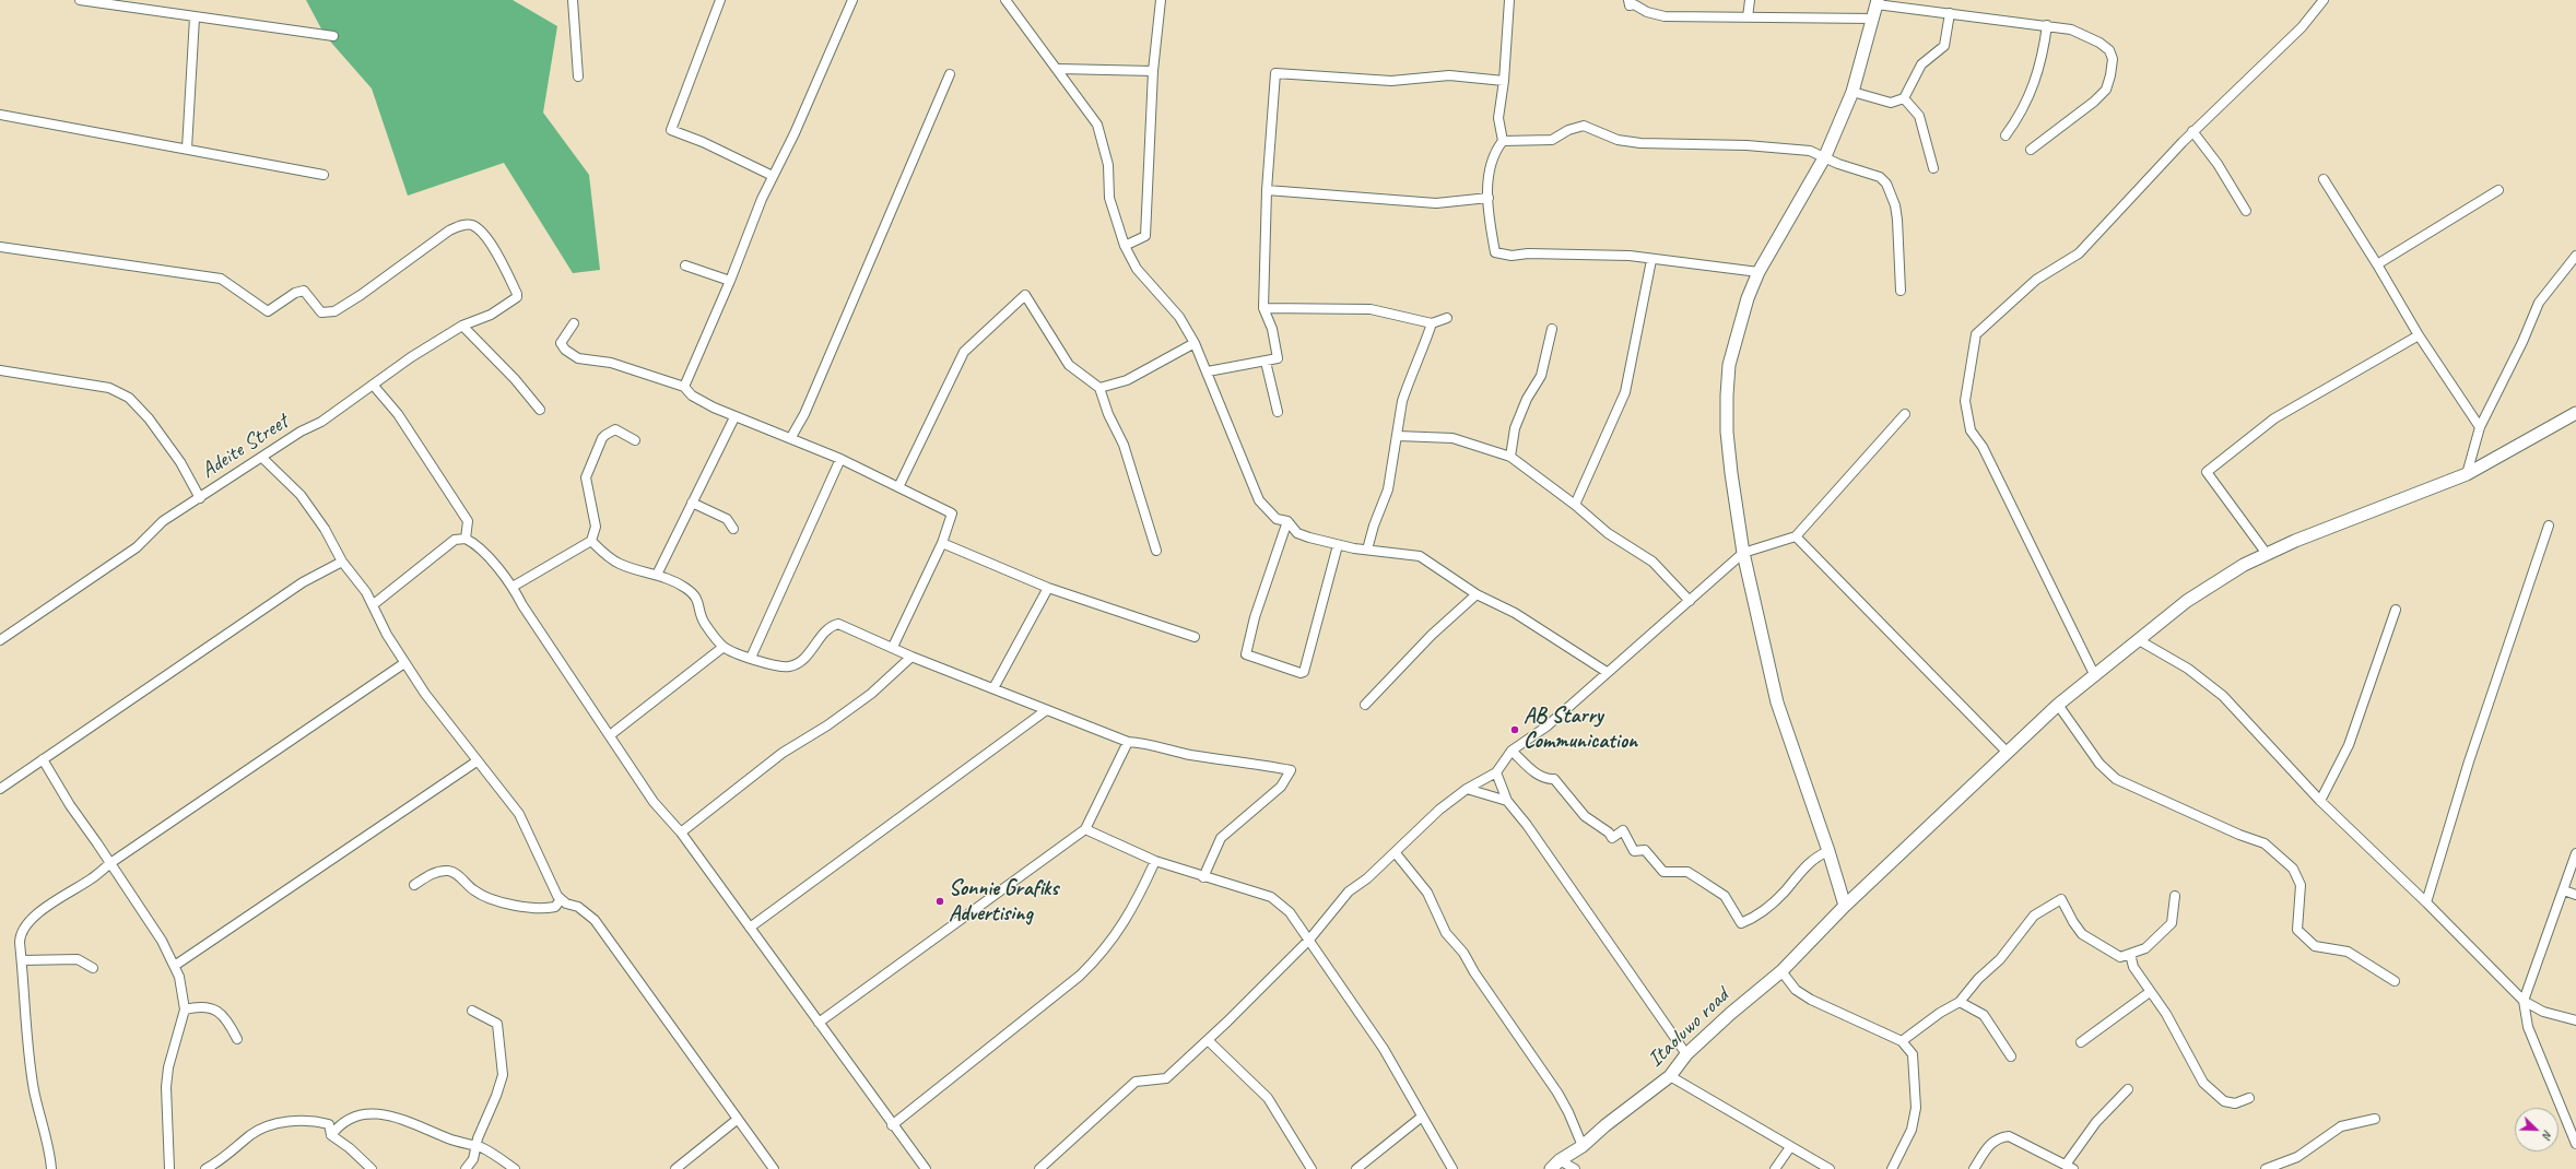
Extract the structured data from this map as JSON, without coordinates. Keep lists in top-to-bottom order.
{
  "streets": {
    "street": ["Adeite Street", "Itaoluwo road"]
  },
  "places": ["AB Starry Communication", "Sonnie Grafiks Advertising"],
  "north": "bottom right"
}
